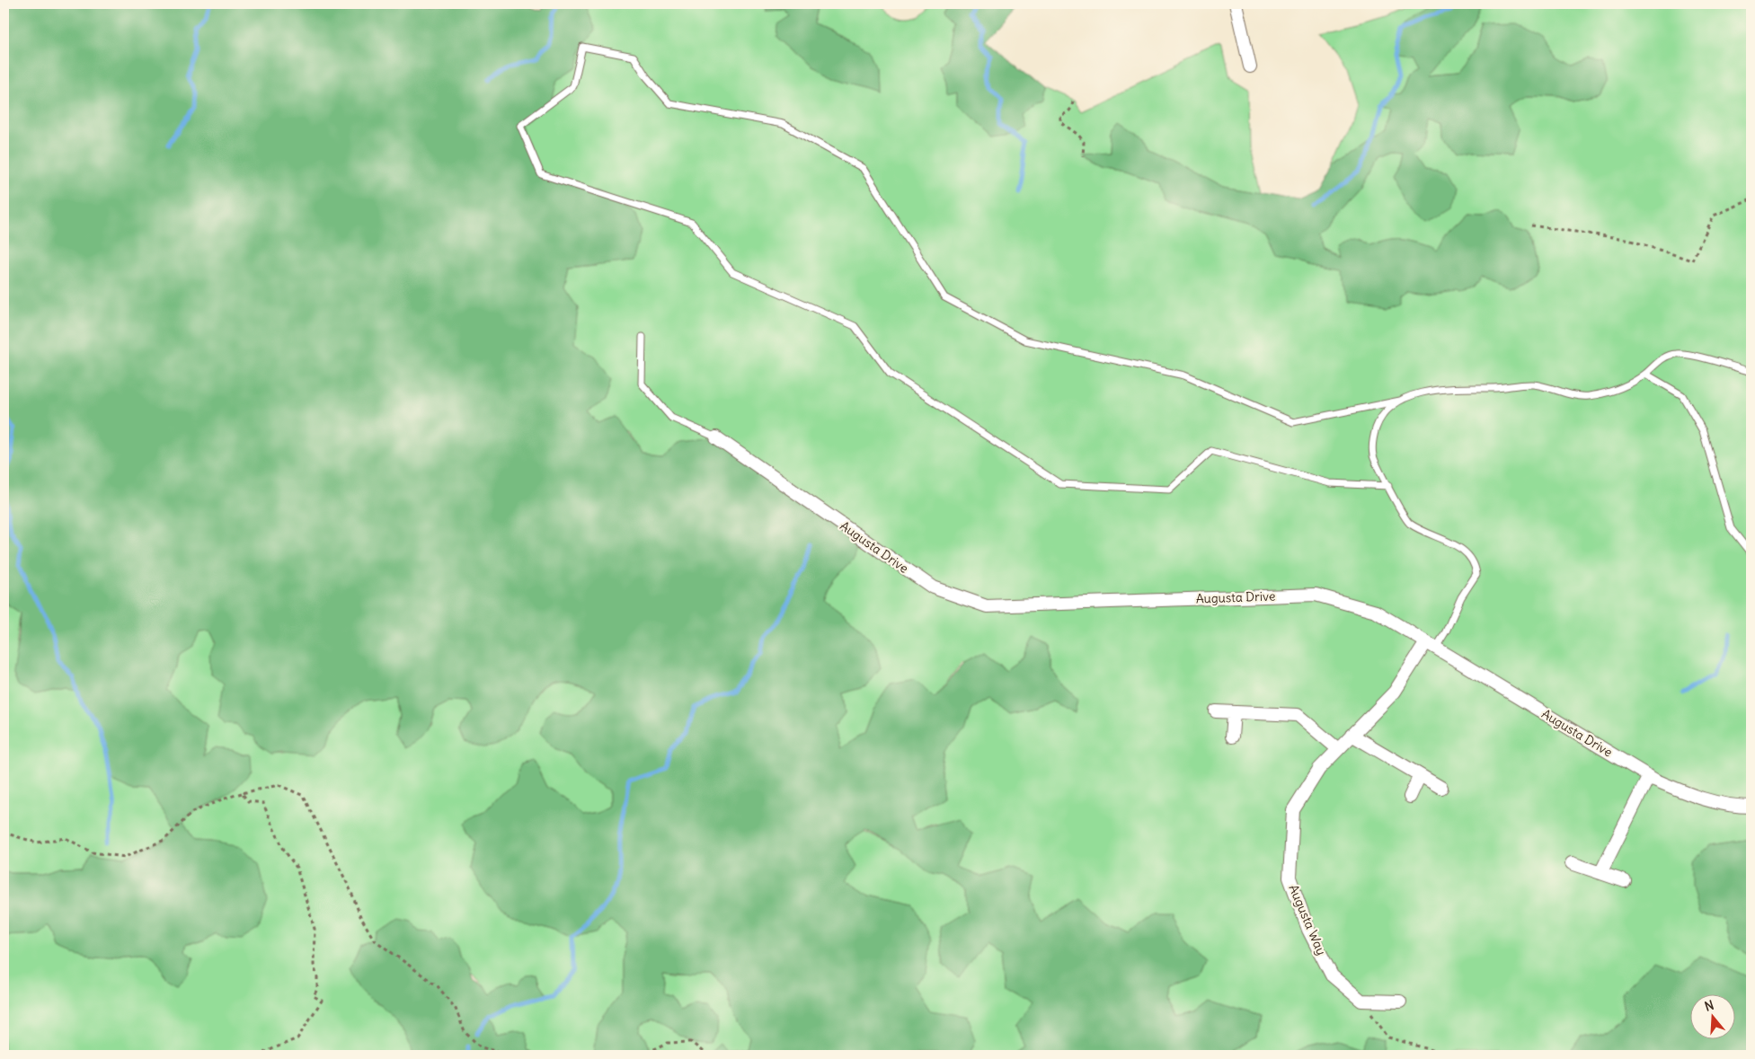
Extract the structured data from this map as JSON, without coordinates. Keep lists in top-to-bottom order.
{
  "streets": {
    "street": ["Augusta Drive", "Augusta Way"]
  },
  "crossings": [
    ["Augusta Drive", "Augusta Way"]
  ],
  "north": "top"
}
